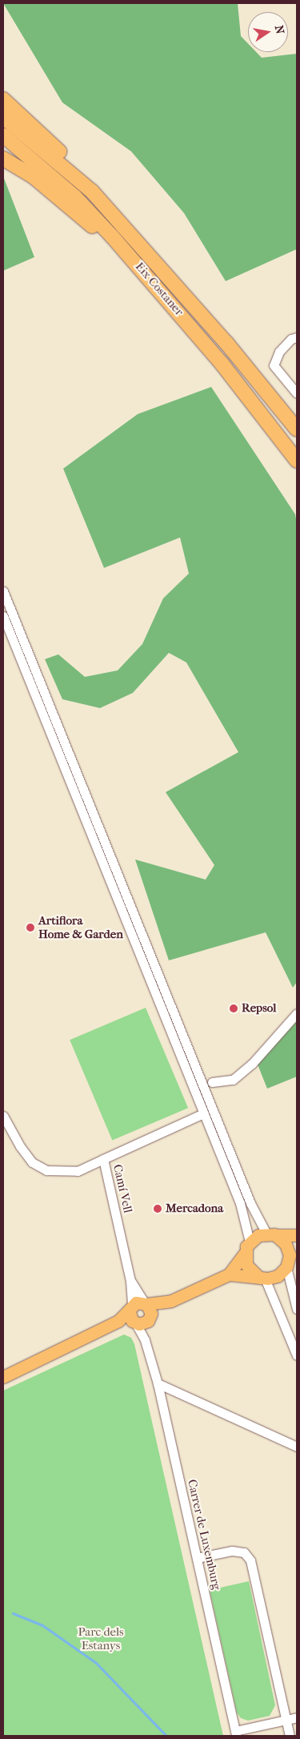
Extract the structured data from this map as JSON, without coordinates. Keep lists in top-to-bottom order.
{
  "streets": {
    "highway": ["Eix Costaner"],
    "street": ["Camí Vell", "Carrer de Luxemburg"]
  },
  "crossings": [
    ["Camí Vell", "Carrer de Luxemburg"]
  ],
  "parks": ["Parc dels Estanys"],
  "places": ["Artiflora Home & Garden", "Repsol", "Mercadona"],
  "north": "right"
}
